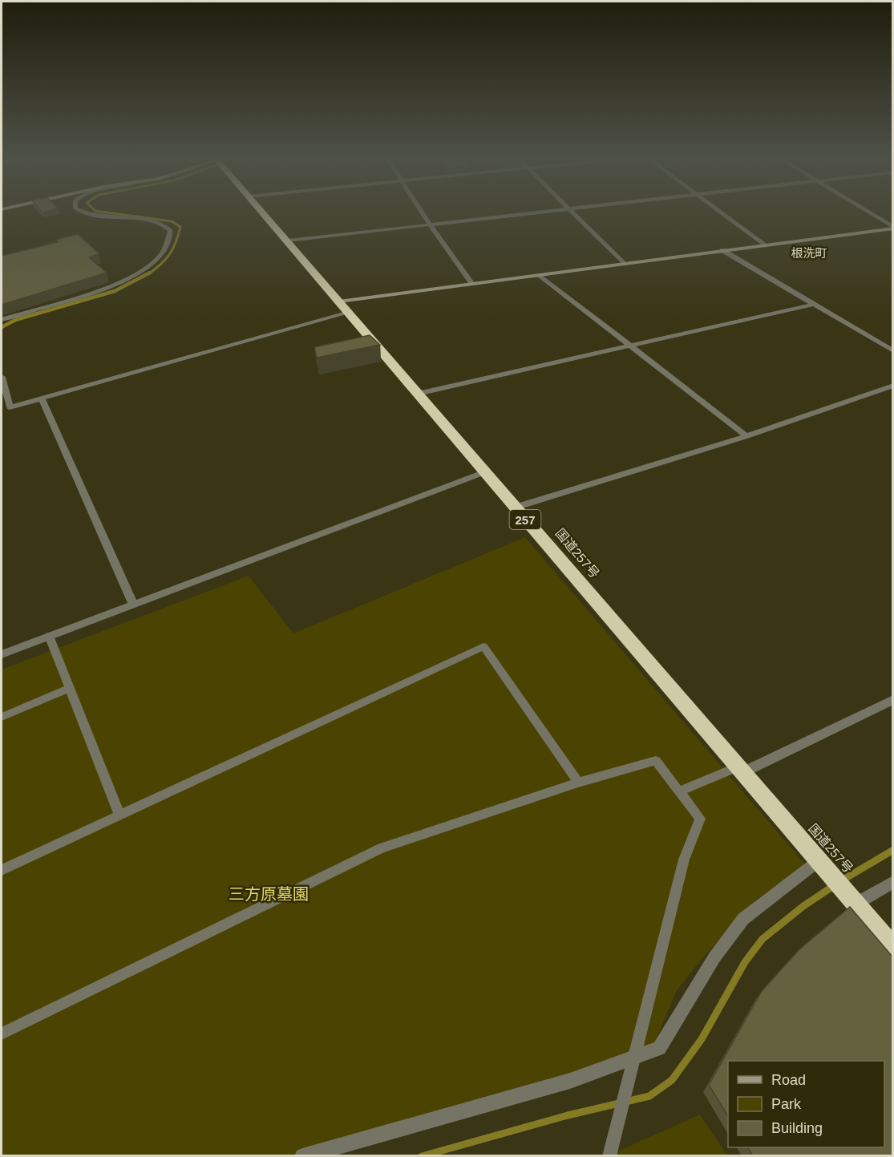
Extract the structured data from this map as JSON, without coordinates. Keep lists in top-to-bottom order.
{
  "streets": {
    "highway": ["257", "国道257号"]
  },
  "districts": ["根洗町"],
  "parks": ["三方原墓園"],
  "legend": ["Road", "Park", "Building"]
}
